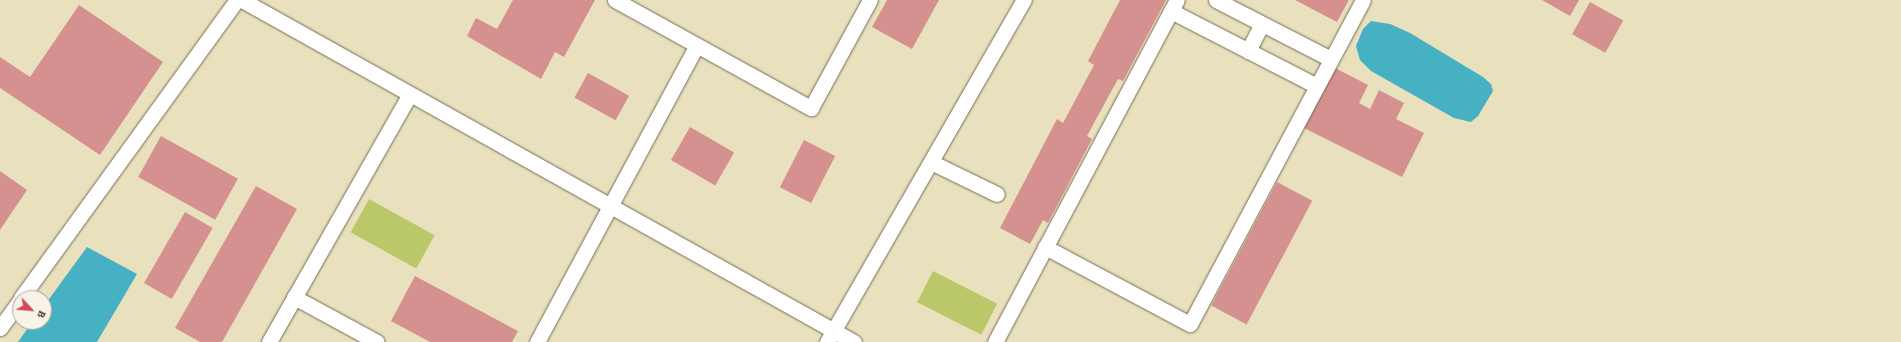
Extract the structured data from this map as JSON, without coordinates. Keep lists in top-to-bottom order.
{
  "north": "bottom right"
}
